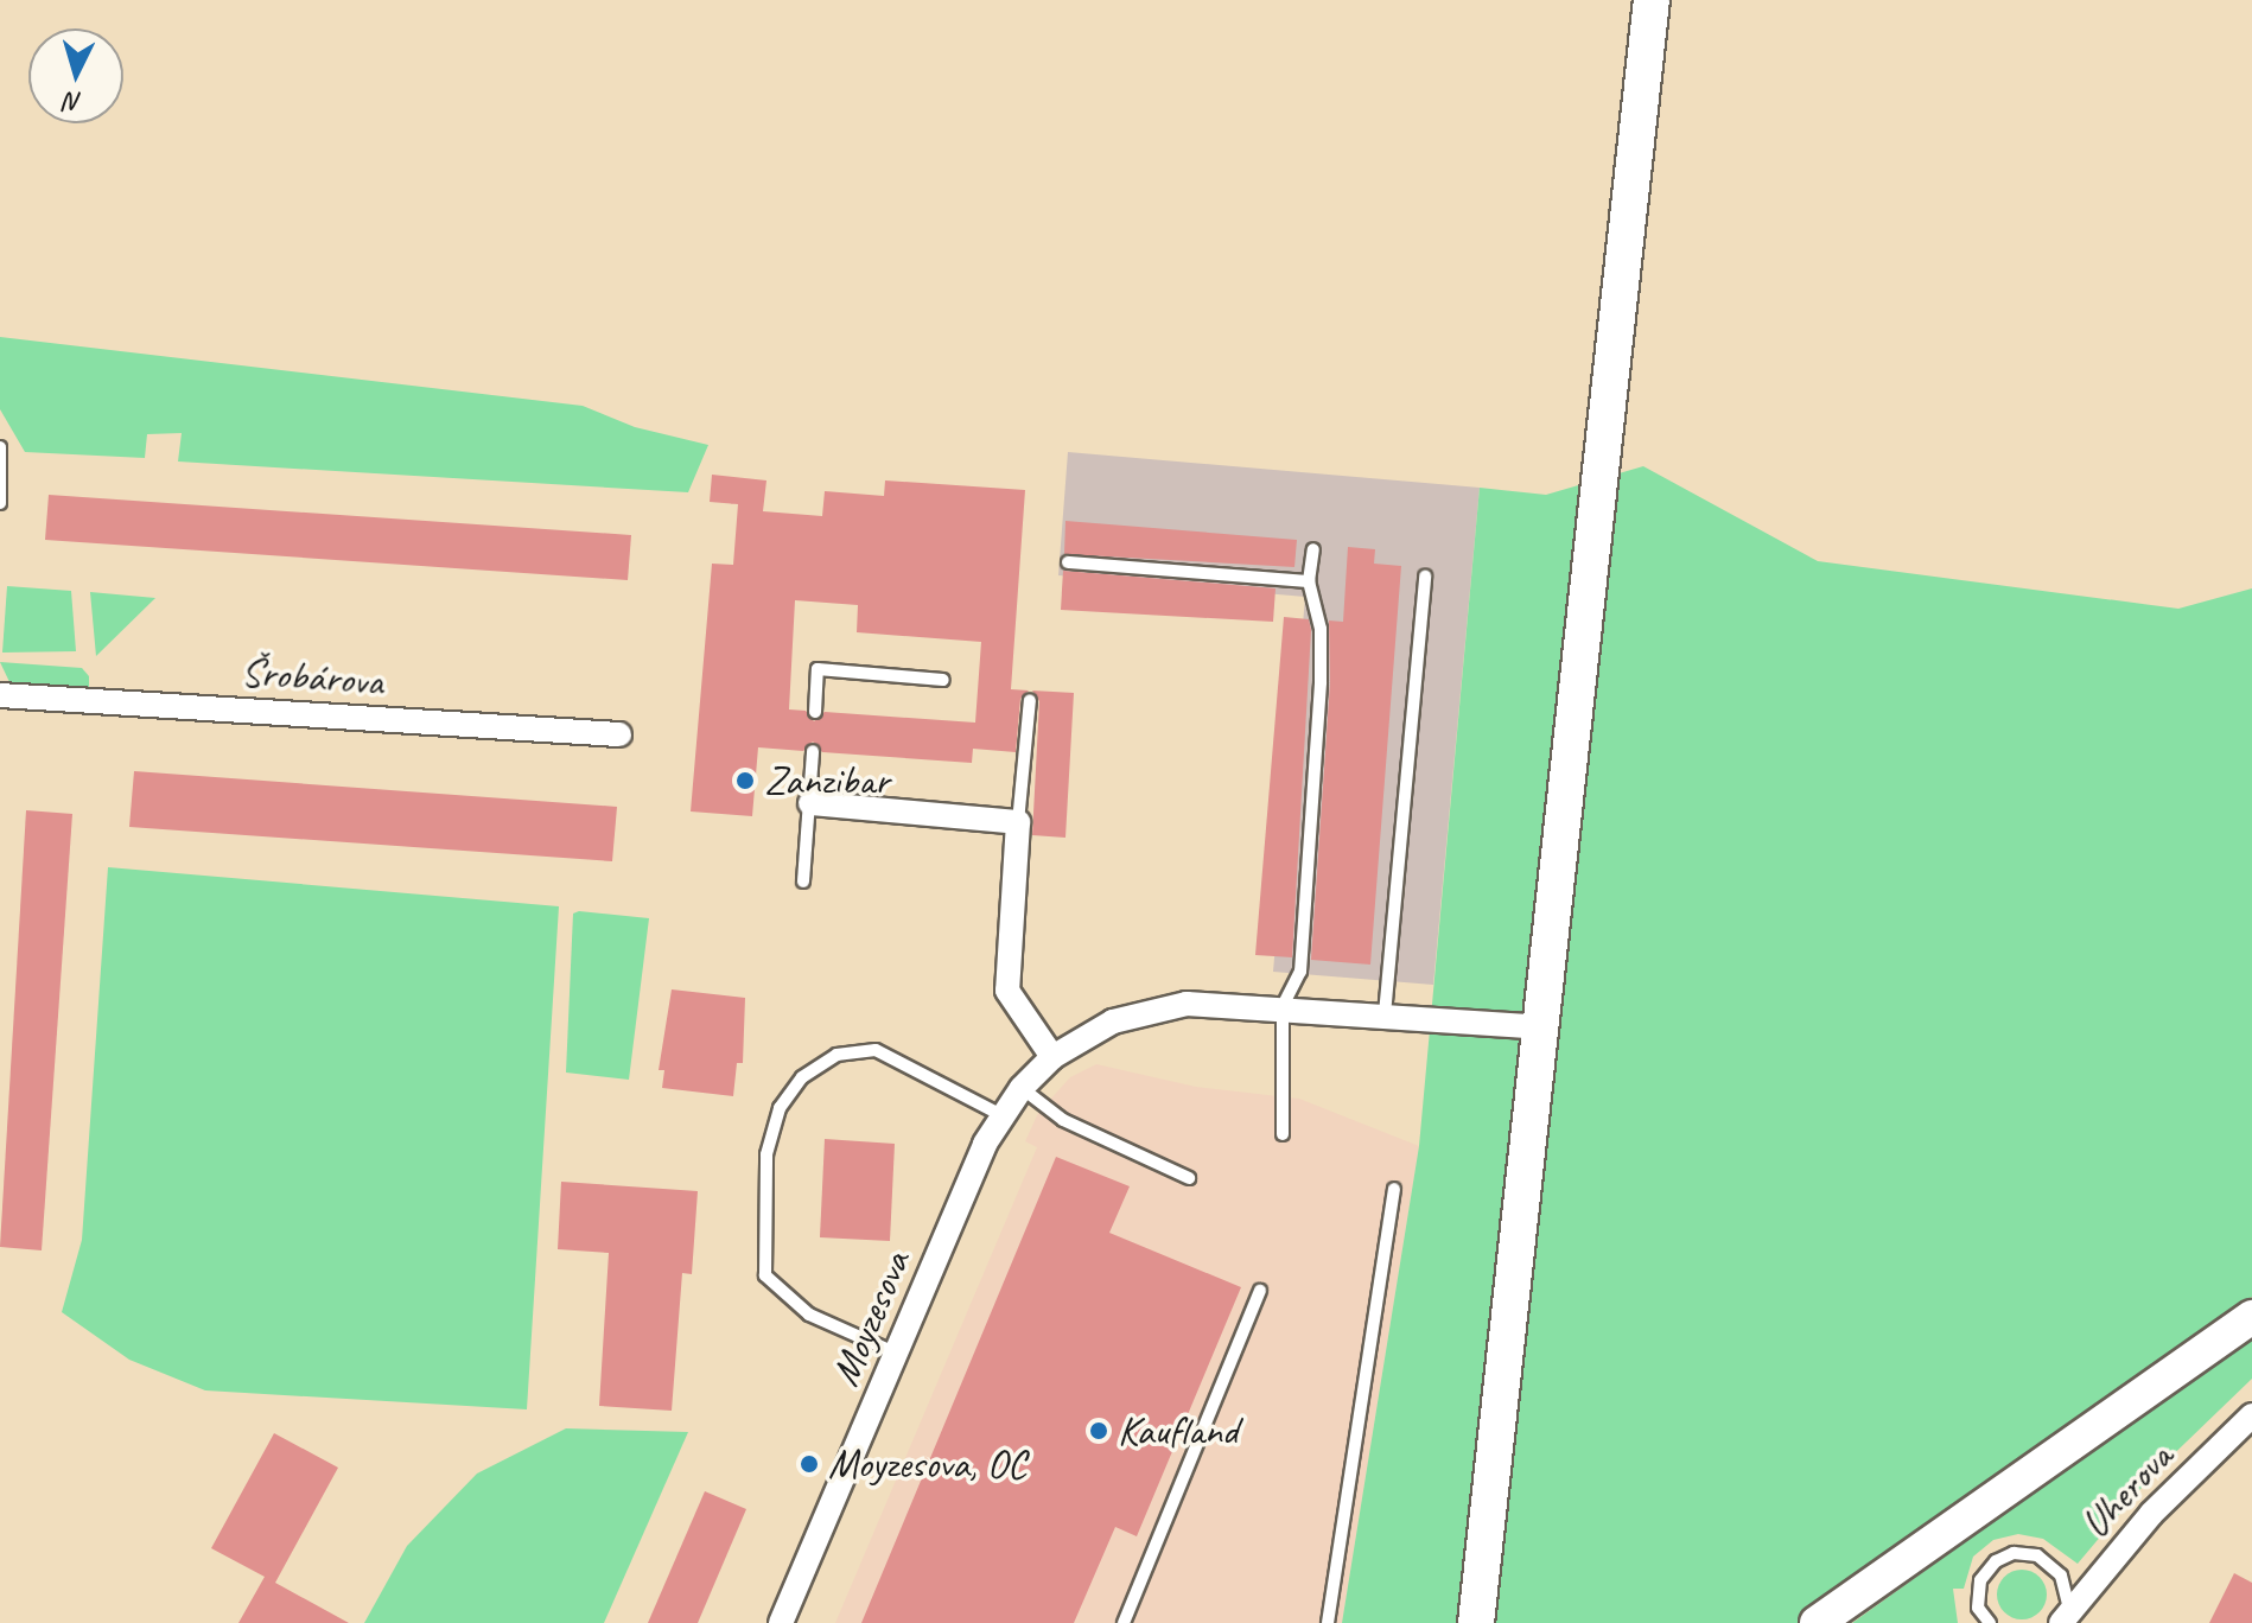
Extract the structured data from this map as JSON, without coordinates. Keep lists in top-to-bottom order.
{
  "streets": {
    "street": ["Šrobárova", "Moyzesova", "Uherova"]
  },
  "places": ["Zanzibar", "Kaufland", "Moyzesova, OC"],
  "north": "bottom"
}
